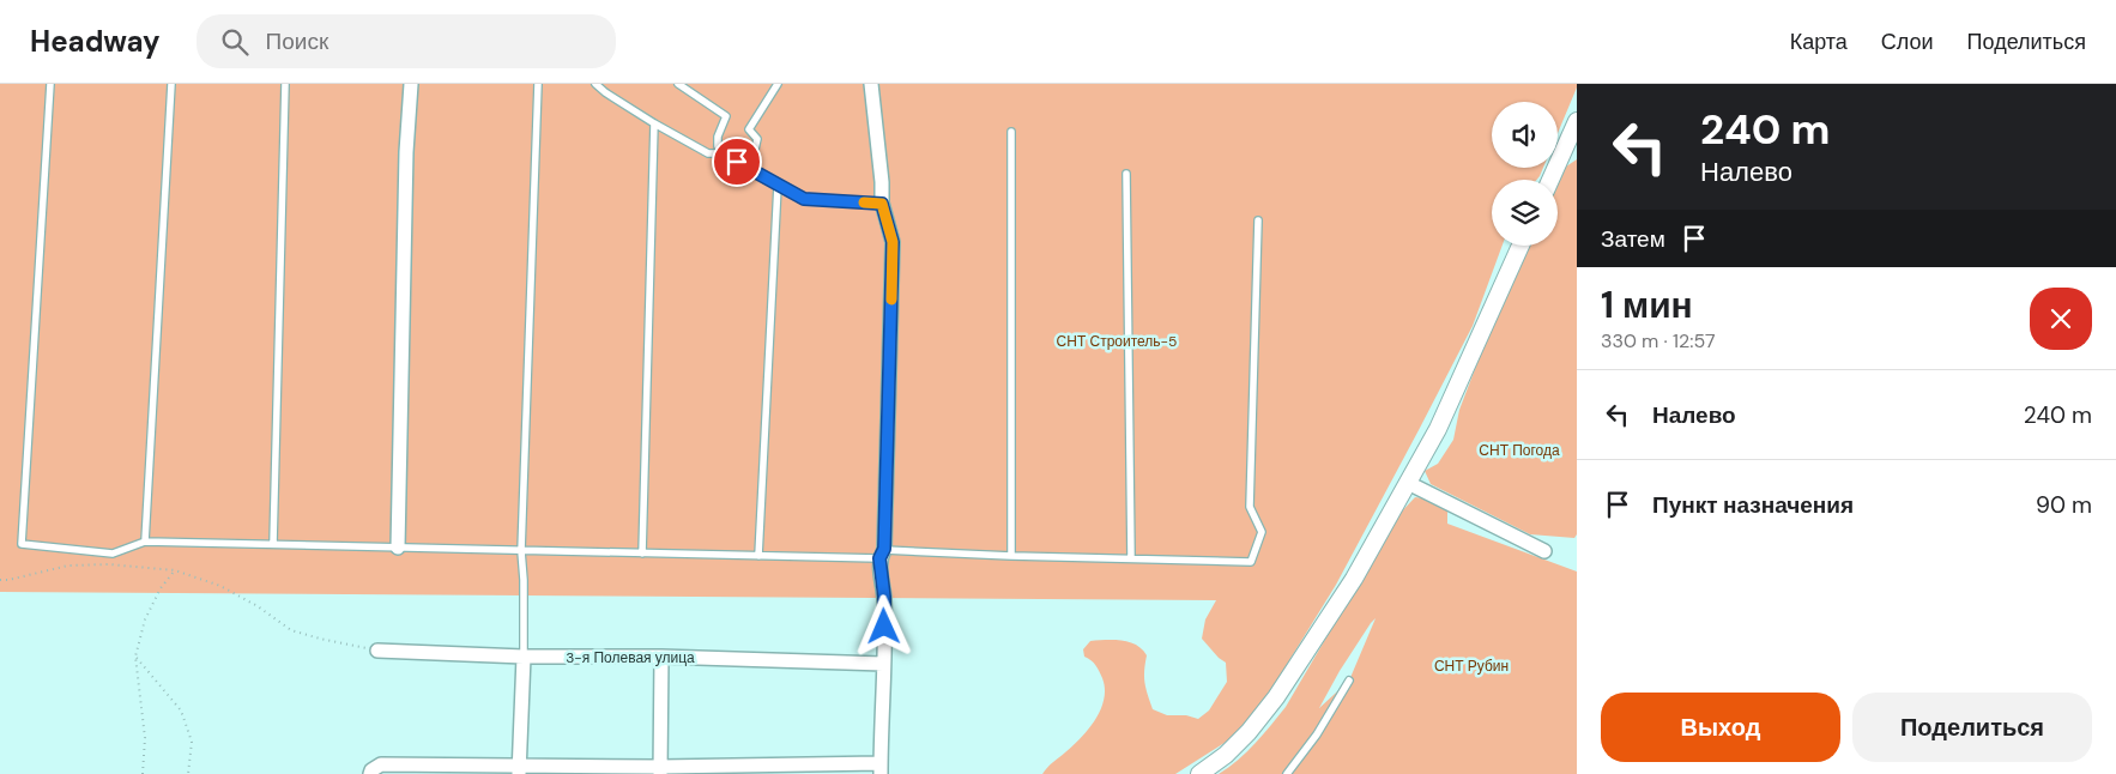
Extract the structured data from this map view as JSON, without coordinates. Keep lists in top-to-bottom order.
{
  "streets": {
    "street": ["3-я Полевая улица"]
  },
  "parks": ["СНТ Строитель-5", "СНТ Погода", "СНТ Рубин"],
  "page": {
    "header": "Headway",
    "search": "Поиск",
    "nav": ["Карта", "Слои", "Поделиться"],
    "turn": ["240 m", "Налево"],
    "then": "Затем",
    "heading": ["1 мин", "330 m · 12:57"],
    "list": [
      {
        "name": "Налево",
        "value": "240 m"
      },
      {
        "name": "Пункт назначения",
        "value": "90 m"
      }
    ],
    "buttons": ["Выход", "Поделиться"]
  }
}
